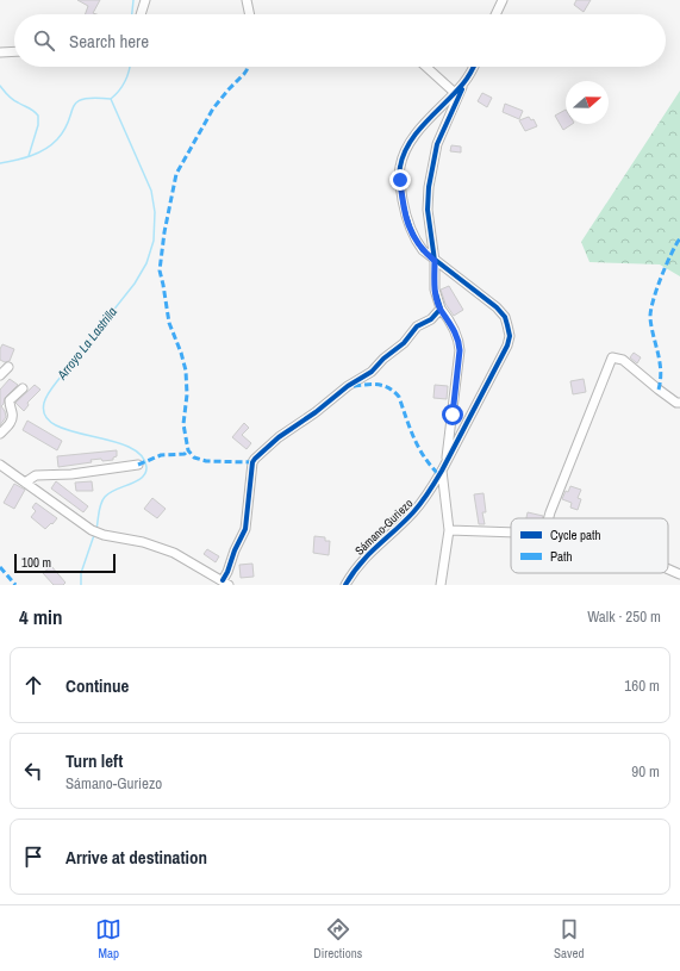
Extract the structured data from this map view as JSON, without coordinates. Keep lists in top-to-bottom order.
{
  "streets": {
    "street": ["Sámano-Guriezo"]
  },
  "water": ["Arroyo La Lastrilla"],
  "legend": ["Cycle path", "Path"],
  "scale_bar": "100 m",
  "north": "right",
  "page": {
    "search": "Search here",
    "scale": "100 m",
    "heading": ["4 min", "Walk · 250 m"],
    "list": [
      ["Continue", "160 m"],
      ["Turn left", "Sámano-Guriezo", "90 m"],
      "Arrive at destination"
    ],
    "nav": ["Map", "Directions", "Saved"]
  }
}
